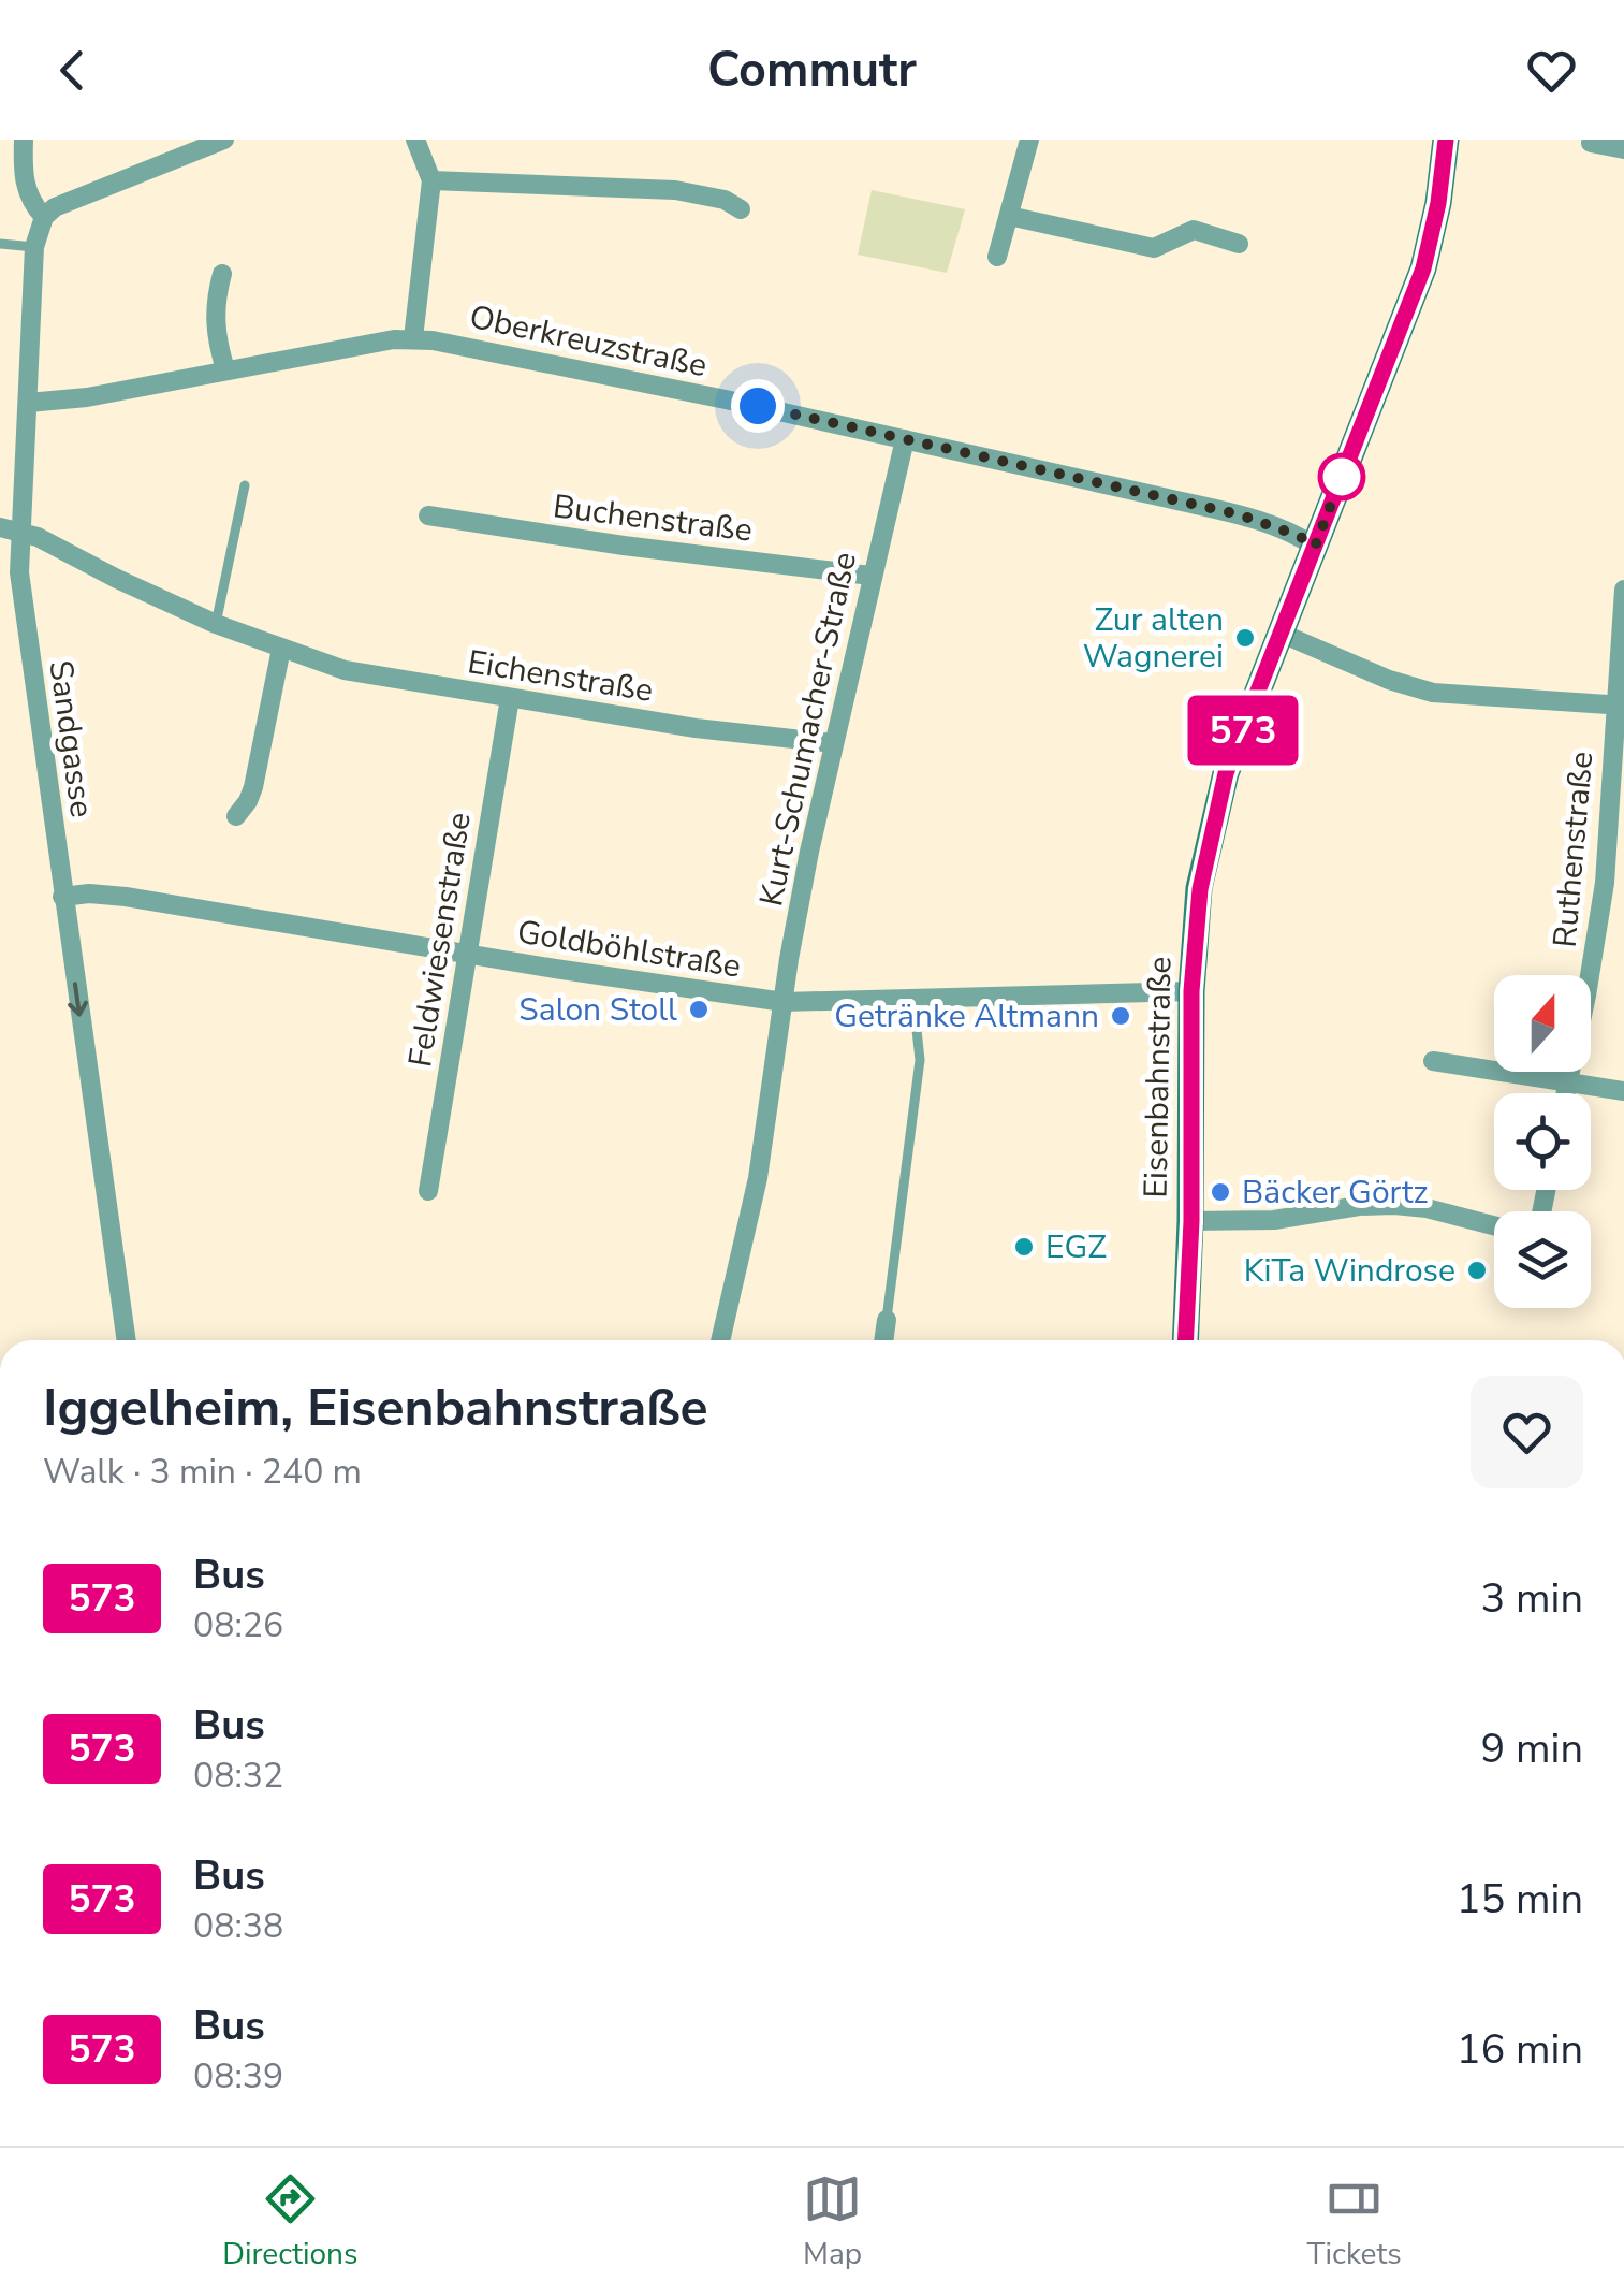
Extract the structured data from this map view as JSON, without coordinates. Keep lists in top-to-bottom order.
{
  "streets": {
    "main road": ["Eisenbahnstraße"],
    "street": [
      "Oberkreuzstraße",
      "Buchenstraße",
      "Eichenstraße",
      "Kurt-Schumacher-Straße",
      "Sandgasse",
      "Ruthenstraße",
      "Feldwiesenstraße",
      "Goldböhlstraße"
    ]
  },
  "crossings": [
    ["Oberkreuzstraße", "Kurt-Schumacher-Straße"],
    ["Oberkreuzstraße", "Sandgasse"],
    ["Oberkreuzstraße", "Eisenbahnstraße"],
    ["Buchenstraße", "Kurt-Schumacher-Straße"],
    ["Eichenstraße", "Kurt-Schumacher-Straße"],
    ["Eichenstraße", "Sandgasse"],
    ["Eichenstraße", "Feldwiesenstraße"],
    ["Kurt-Schumacher-Straße", "Goldböhlstraße"],
    ["Sandgasse", "Goldböhlstraße"],
    ["Feldwiesenstraße", "Goldböhlstraße"],
    ["Goldböhlstraße", "Eisenbahnstraße"]
  ],
  "one_way": ["Sandgasse"],
  "places": [
    "Zur alten Wagnerei",
    "Salon Stoll",
    "Getränke Altmann",
    "Bäcker Görtz",
    "EGZ",
    "KiTa Windrose"
  ],
  "lines": ["bus line 573"],
  "north": "top",
  "page": {
    "header": "Commutr",
    "on_map": "573",
    "heading": ["Iggelheim, Eisenbahnstraße", "Walk · 3 min · 240 m"],
    "list": [
      {
        "mark": "573",
        "name": "Bus",
        "note": "08:26",
        "value": "3 min"
      },
      {
        "mark": "573",
        "name": "Bus",
        "note": "08:32",
        "value": "9 min"
      },
      {
        "mark": "573",
        "name": "Bus",
        "note": "08:38",
        "value": "15 min"
      },
      {
        "mark": "573",
        "name": "Bus",
        "note": "08:39",
        "value": "16 min"
      }
    ],
    "tabs": ["Directions", "Map", "Tickets"]
  }
}
